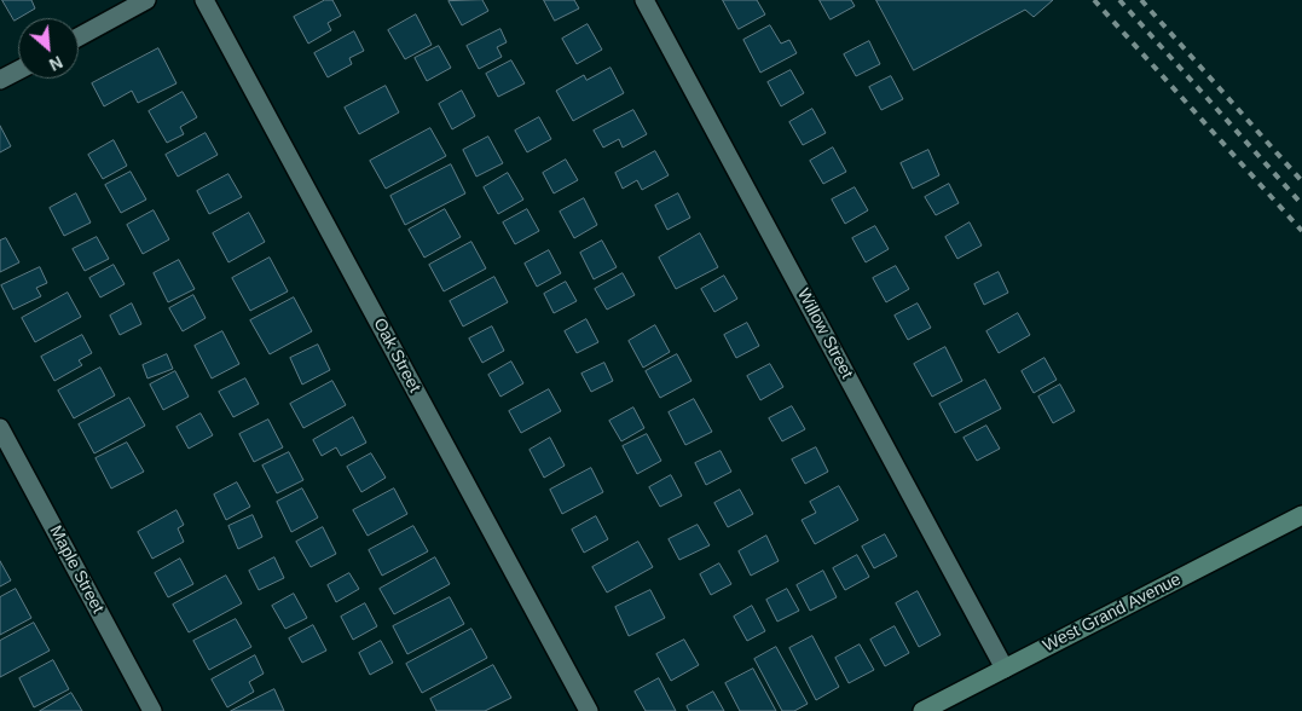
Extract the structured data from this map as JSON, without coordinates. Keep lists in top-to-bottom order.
{
  "streets": {
    "main road": ["West Grand Avenue"],
    "street": ["Willow Street", "Oak Street", "Maple Street"]
  },
  "crossings": [
    ["Willow Street", "West Grand Avenue"]
  ],
  "north": "bottom right"
}
